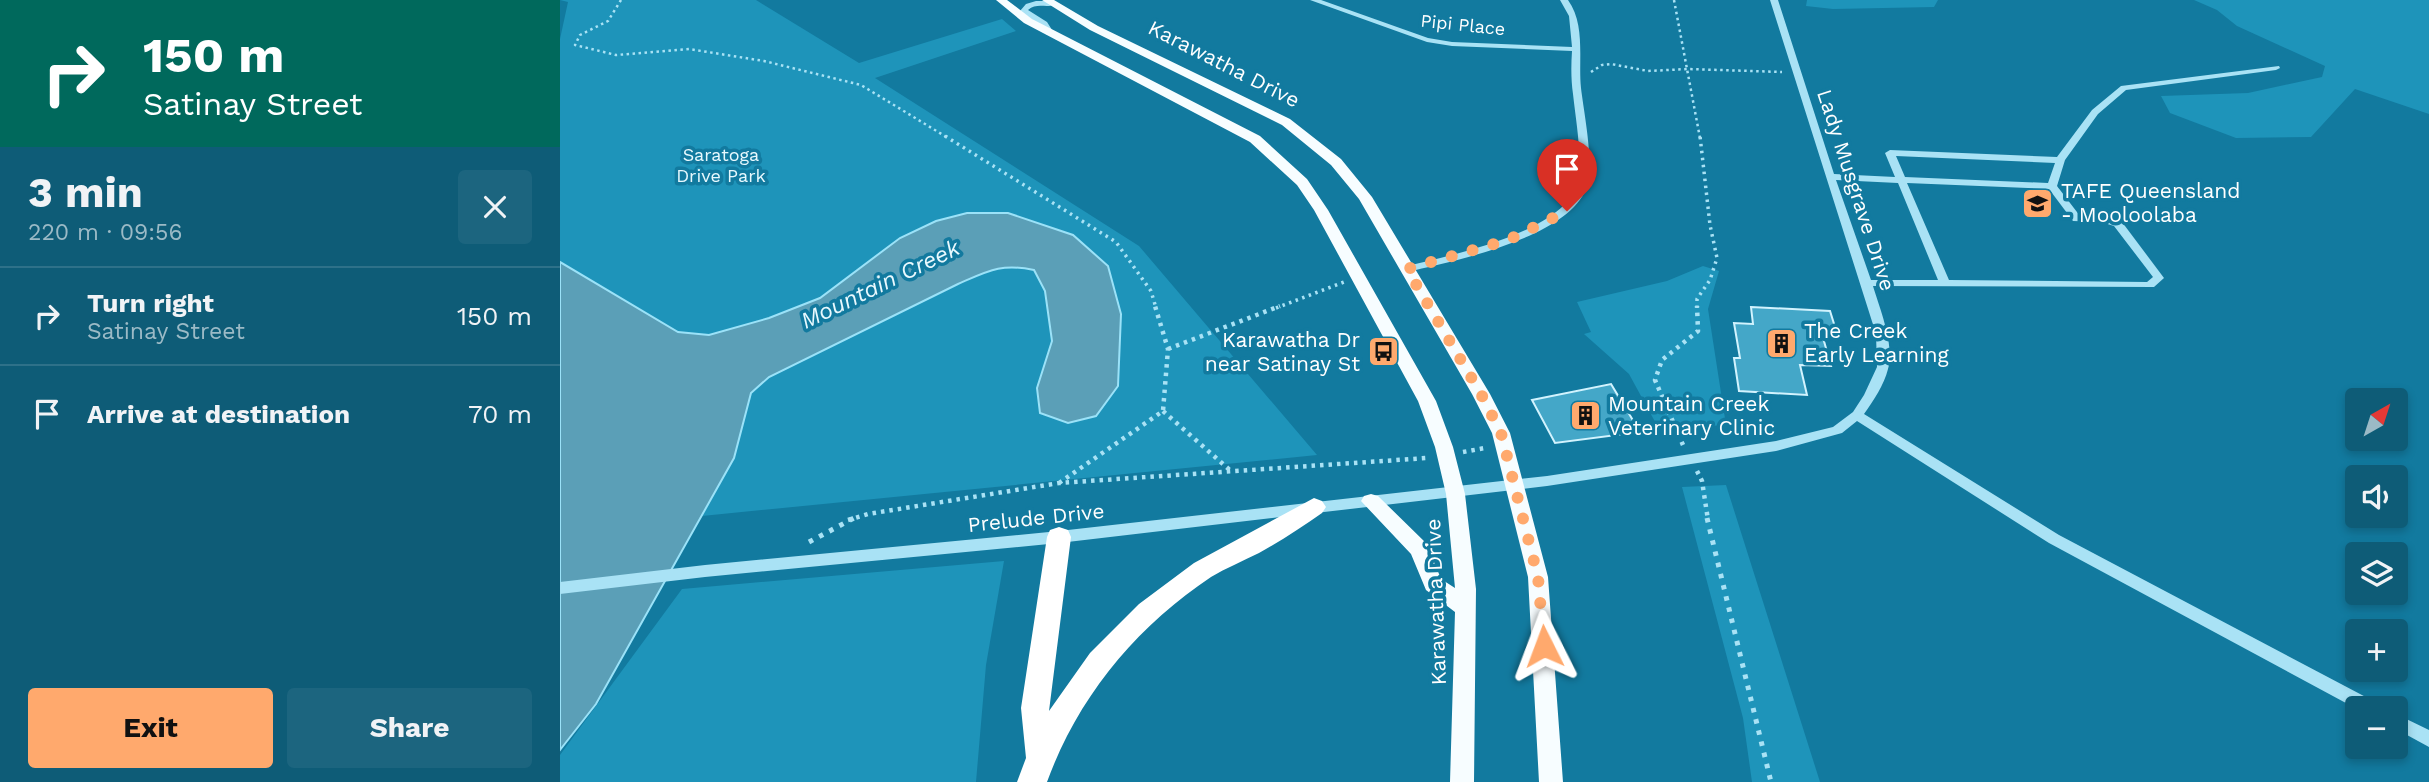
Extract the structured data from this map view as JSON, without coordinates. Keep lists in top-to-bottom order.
{
  "streets": {
    "main road": ["Karawatha Drive"],
    "street": ["Pipi Place", "Lady Musgrave Drive", "Prelude Drive"]
  },
  "crossings": [
    ["Karawatha Drive", "Lady Musgrave Drive"],
    ["Karawatha Drive", "Prelude Drive"],
    ["Lady Musgrave Drive", "Prelude Drive"]
  ],
  "water": ["Mountain Creek"],
  "parks": ["Saratoga Drive Park"],
  "places": {
    "school or university": ["TAFE Queensland - Mooloolaba"],
    "building": ["The Creek Early Learning", "Mountain Creek Veterinary Clinic"],
    "bus stop": ["Karawatha Dr near Satinay St"]
  },
  "north": "top right",
  "page": {
    "turn": ["150 m", "Satinay Street"],
    "heading": ["3 min", "220 m · 09:56"],
    "list": [
      {
        "name": "Turn right",
        "note": "Satinay Street",
        "value": "150 m"
      },
      {
        "name": "Arrive at destination",
        "value": "70 m"
      }
    ],
    "map_buttons": ["+", "−"],
    "buttons": ["Exit", "Share"]
  }
}
